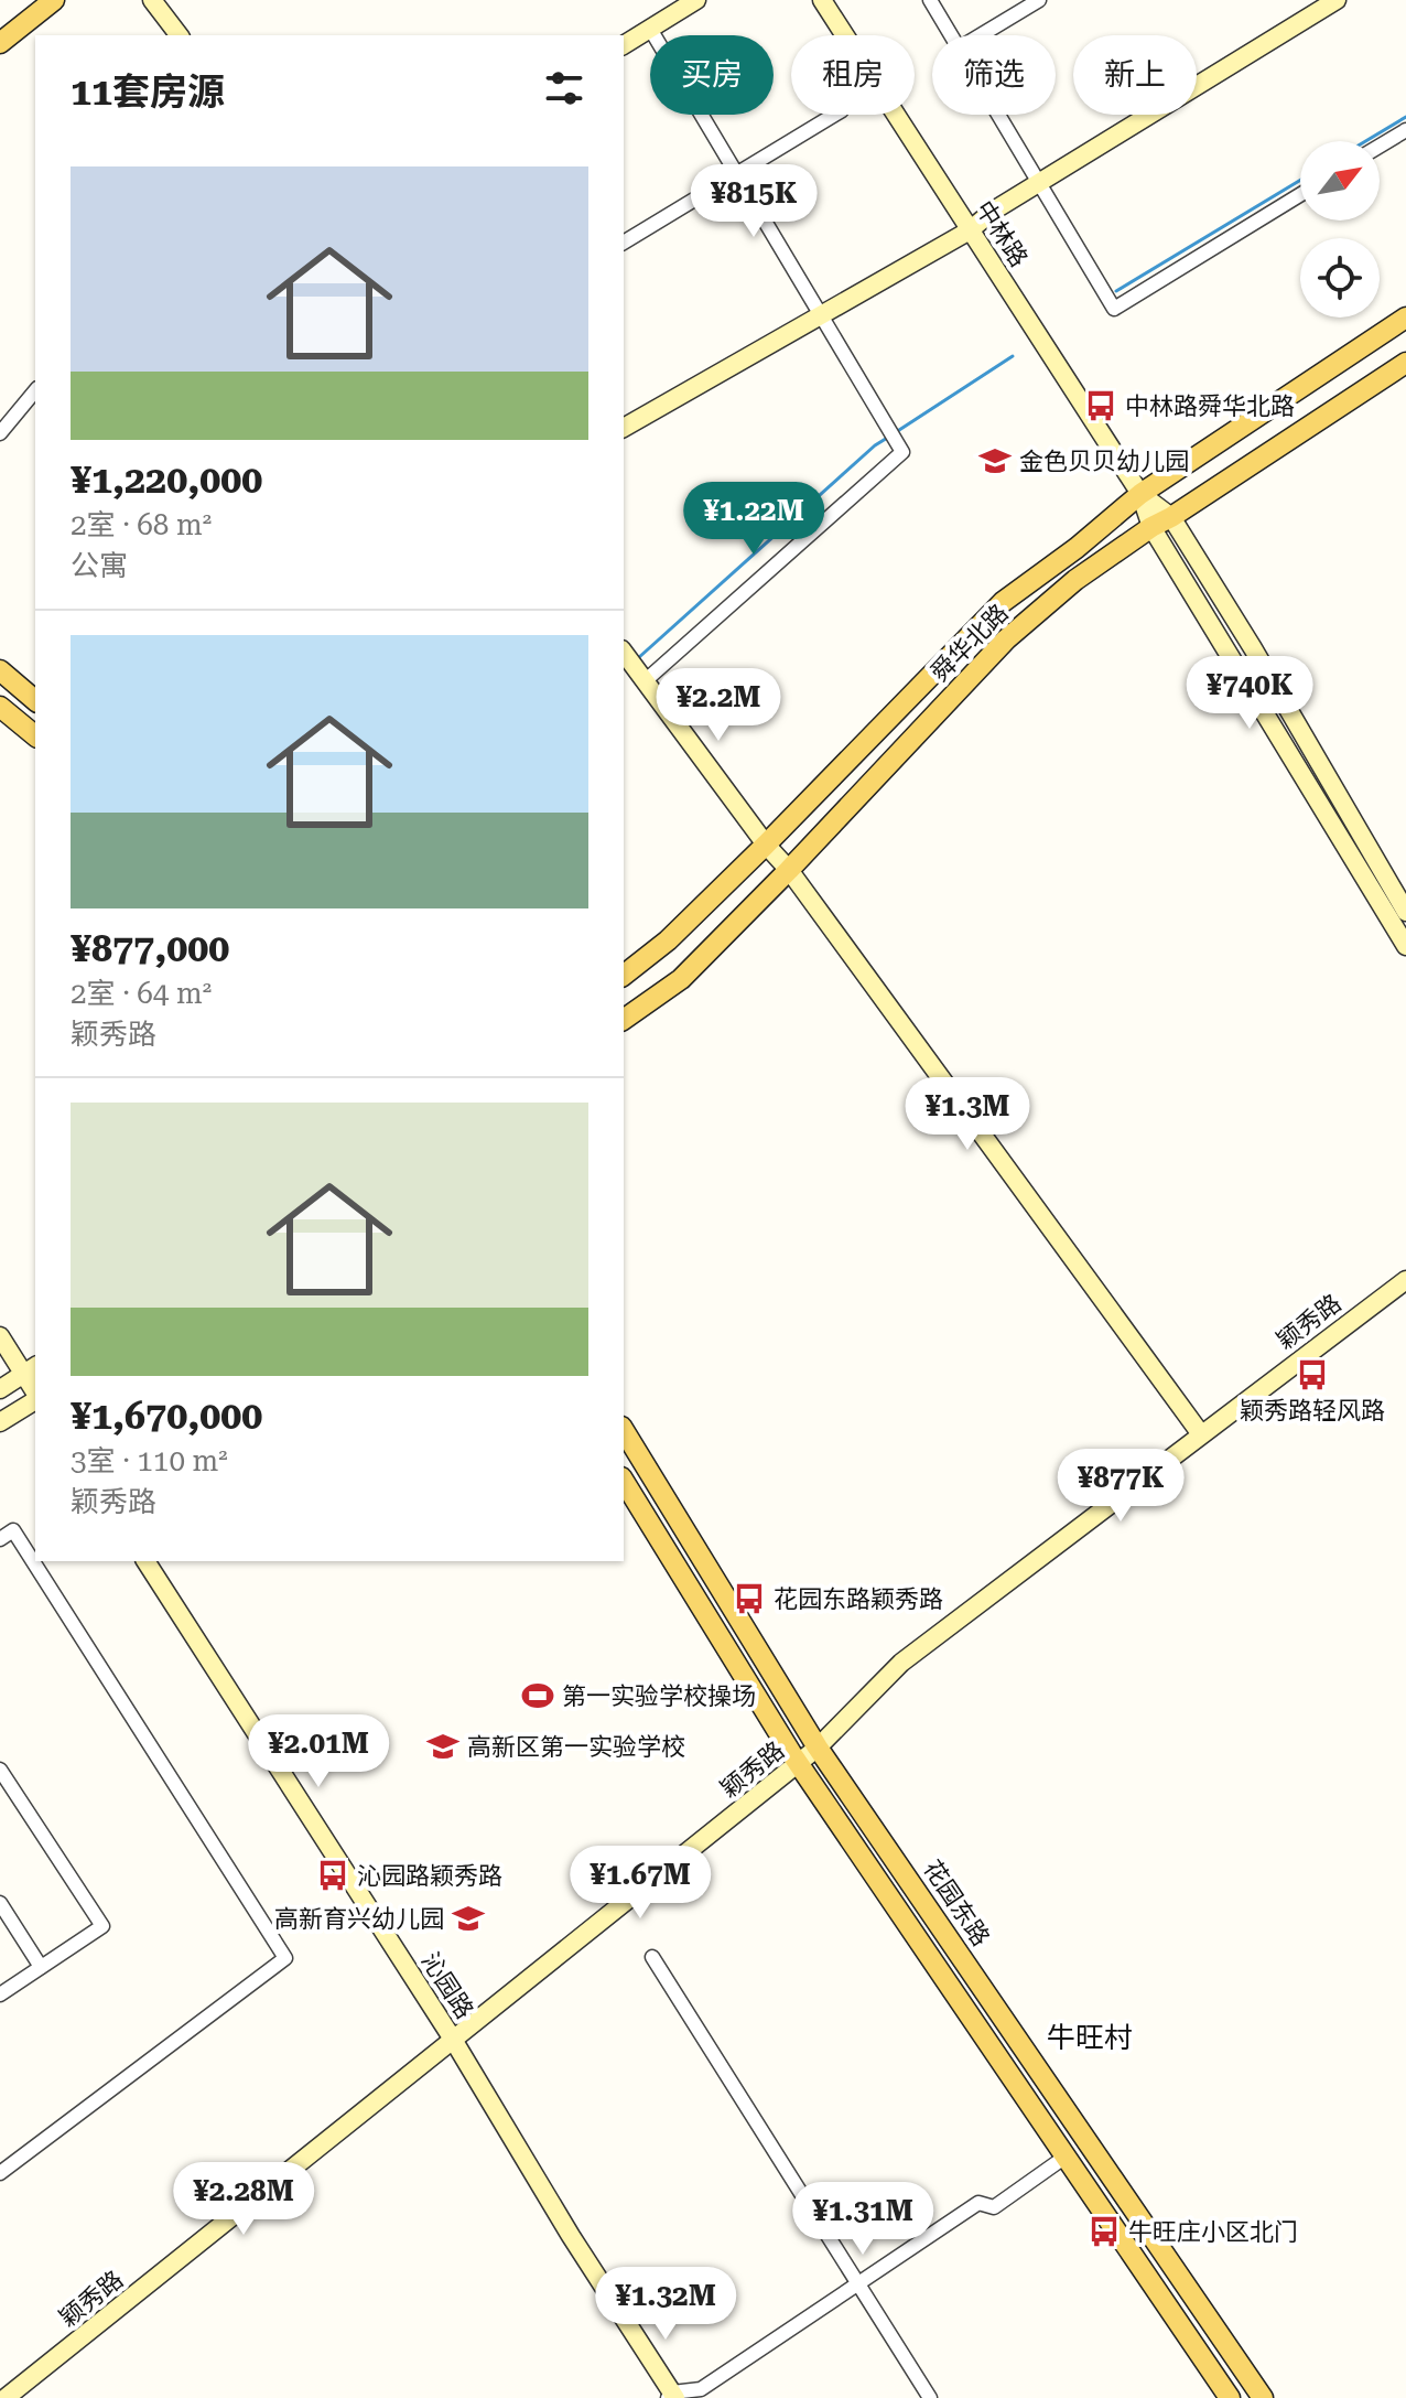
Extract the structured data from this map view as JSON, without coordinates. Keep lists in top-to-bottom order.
{
  "streets": {
    "main road": [
      "中林路",
      "舜华北路",
      "颖秀路",
      "花园东路",
      "沁园路"
    ]
  },
  "crossings": [
    ["中林路", "舜华北路"],
    ["颖秀路", "花园东路"],
    ["颖秀路", "沁园路"]
  ],
  "districts": ["牛旺村"],
  "places": {
    "bus stop": [
      "中林路舜华北路",
      "颖秀路轻风路",
      "花园东路颖秀路",
      "沁园路颖秀路",
      "牛旺庄小区北门"
    ],
    "school or university": ["金色贝贝幼儿园", "高新区第一实验学校", "高新育兴幼儿园"],
    "sports": ["第一实验学校操场"]
  },
  "north": "top right",
  "page": {
    "chip": [
      "买房",
      "租房",
      "筛选",
      "新上"
    ],
    "heading": "11套房源",
    "list": [
      {
        "name": "¥1,220,000",
        "note": "2室 · 68 m² · 公寓"
      },
      {
        "name": "¥877,000",
        "note": "2室 · 64 m² · 颖秀路"
      },
      {
        "name": "¥1,670,000",
        "note": "3室 · 110 m² · 颖秀路"
      }
    ],
    "price": [
      "¥815K",
      "¥1.22M",
      "¥740K",
      "¥2.2M",
      "¥1.3M",
      "¥877K",
      "¥2.01M",
      "¥1.67M",
      "¥2.28M",
      "¥1.31M",
      "¥1.32M"
    ]
  }
}
